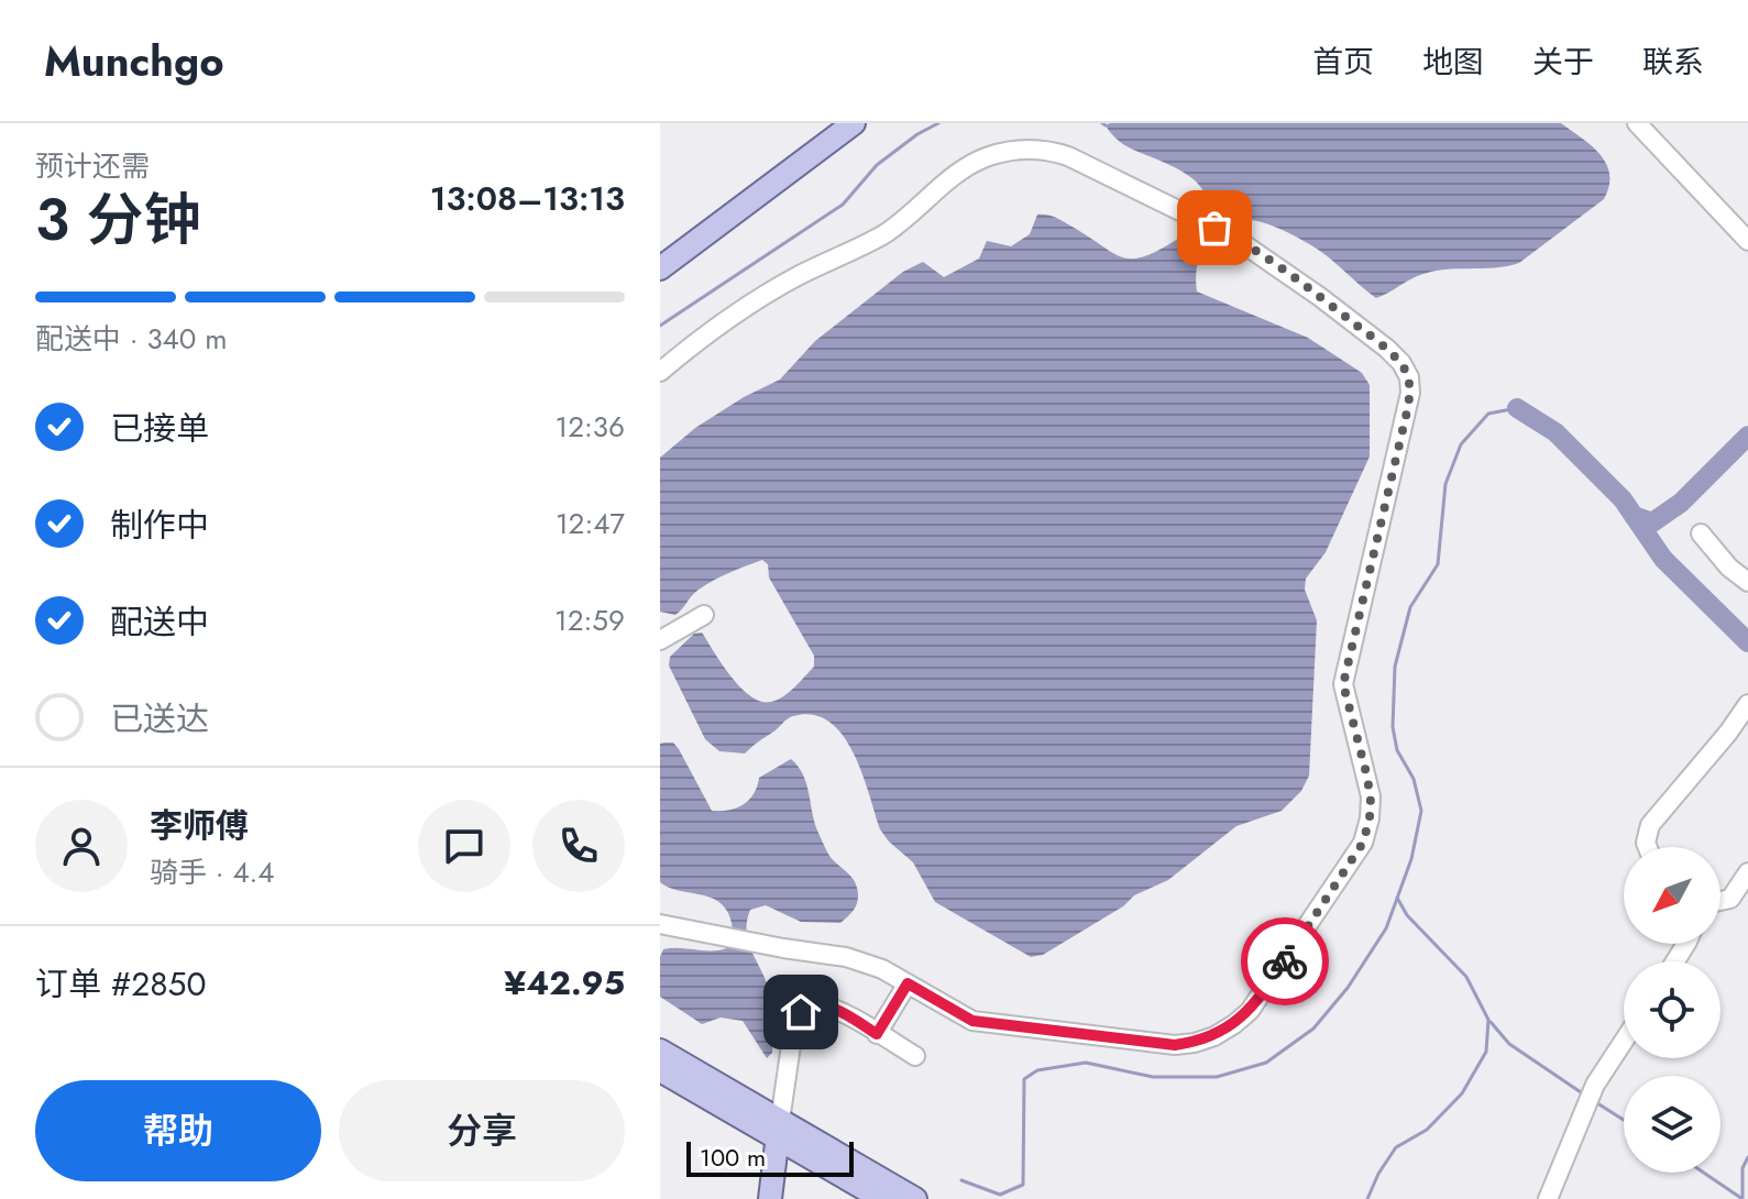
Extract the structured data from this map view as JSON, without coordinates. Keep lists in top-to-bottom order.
{
  "scale_bar": "100 m",
  "north": "bottom left",
  "page": {
    "header": "Munchgo",
    "nav": [
      "首页",
      "地图",
      "关于",
      "联系"
    ],
    "heading": ["3 分钟", "预计还需", "13:08–13:13"],
    "panel": [
      "李师傅",
      "骑手 · 4.4",
      "订单 #2850",
      "¥42.95"
    ],
    "bar": "配送中 · 340 m",
    "list": [
      ["已接单", "12:36"],
      ["制作中", "12:47"],
      ["配送中", "12:59"],
      "已送达"
    ],
    "buttons": ["帮助", "分享"],
    "scale": "100 m"
  }
}
